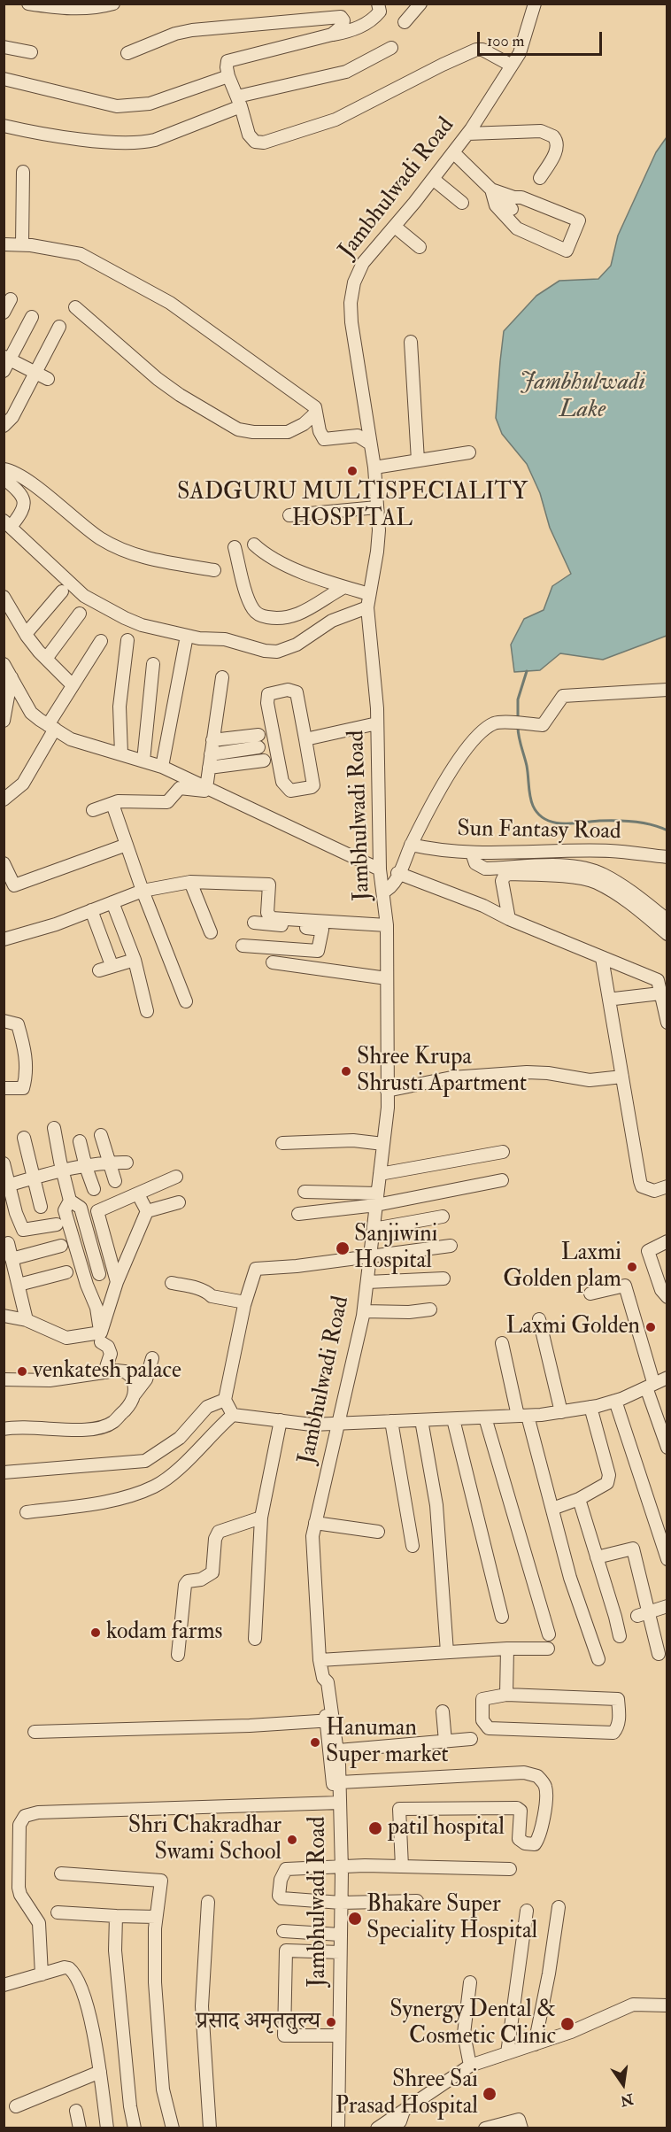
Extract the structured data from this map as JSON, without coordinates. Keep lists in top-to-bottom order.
{
  "streets": {
    "street": ["Jambhulwadi Road", "Sun Fantasy Road"]
  },
  "water": ["Jambhulwadi Lake"],
  "places": [
    "SADGURU MULTISPECIALITY HOSPITAL",
    "Shree Krupa Shrusti Apartment",
    "Sanjiwini Hospital",
    "Laxmi Golden plam",
    "Laxmi Golden",
    "venkatesh palace",
    "kodam farms",
    "Hanuman Super market",
    "patil hospital",
    "Shri Chakradhar Swami School",
    "Bhakare Super Speciality Hospital",
    "प्रसाद अमृततुल्य",
    "Synergy Dental & Cosmetic Clinic",
    "Shree Sai Prasad Hospital"
  ],
  "scale_bar": "100 m",
  "north": "bottom"
}
